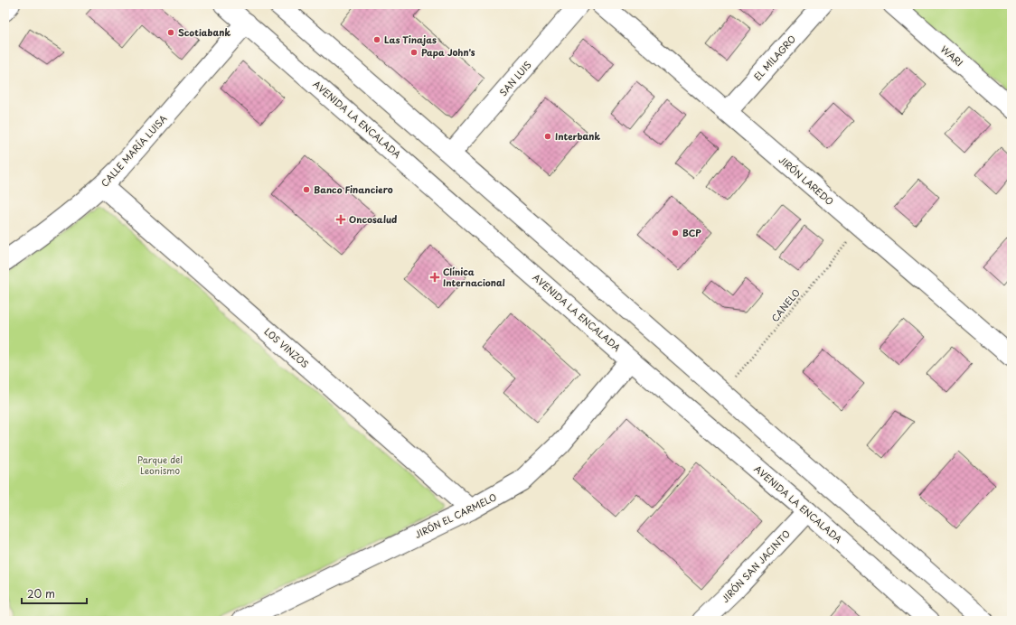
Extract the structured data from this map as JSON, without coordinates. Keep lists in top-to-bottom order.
{
  "streets": {
    "street": [
      "WARI",
      "EL MILAGRO",
      "SAN LUIS",
      "AVENIDA LA ENCALADA",
      "CALLE MARÍA LUISA",
      "JIRÓN LAREDO",
      "LOS VINZOS",
      "JIRÓN EL CARMELO",
      "JIRÓN SAN JACINTO"
    ],
    "path": ["CANELO"]
  },
  "crossings": [
    ["EL MILAGRO", "JIRÓN LAREDO"],
    ["AVENIDA LA ENCALADA", "CALLE MARÍA LUISA"],
    ["AVENIDA LA ENCALADA", "JIRÓN EL CARMELO"],
    ["AVENIDA LA ENCALADA", "JIRÓN SAN JACINTO"],
    ["CALLE MARÍA LUISA", "LOS VINZOS"],
    ["JIRÓN LAREDO", "CANELO"],
    ["LOS VINZOS", "JIRÓN EL CARMELO"]
  ],
  "parks": ["Parque del Leonismo"],
  "places": {
    "other": [
      "Scotiabank",
      "Las Tinajas",
      "Papa John's",
      "Interbank",
      "Banco Financiero",
      "BCP"
    ],
    "health": ["Oncosalud", "Clínica Internacional"]
  },
  "scale_bar": "20 m"
}
